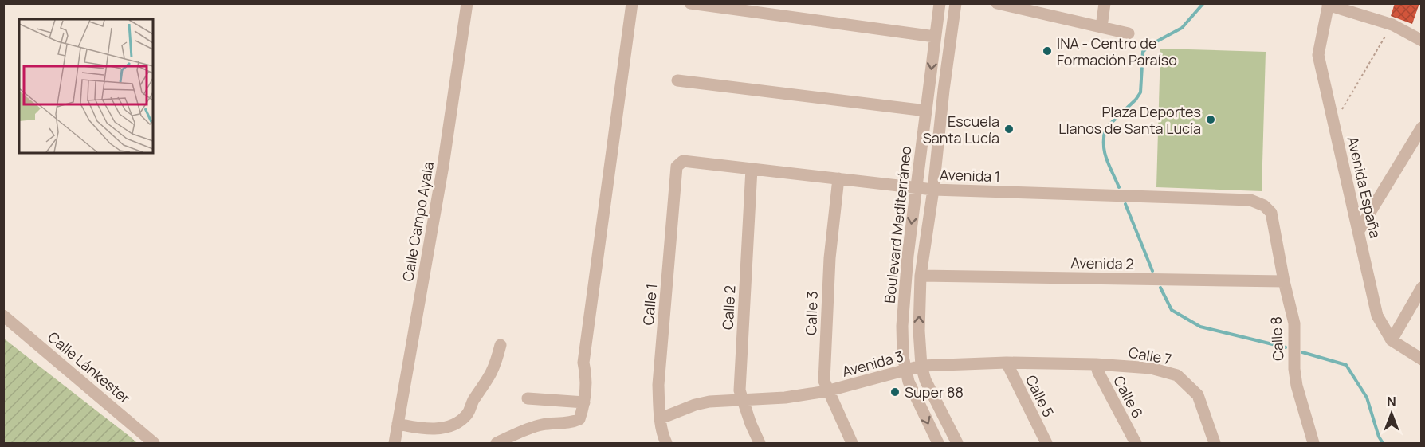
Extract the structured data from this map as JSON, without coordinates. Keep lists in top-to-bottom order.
{
  "streets": {
    "street": [
      "Avenida 1",
      "Avenida España",
      "Calle Campo Ayala",
      "Boulevard Mediterráneo",
      "Avenida 2",
      "Calle 1",
      "Calle 2",
      "Calle 3",
      "Calle 8",
      "Calle 7",
      "Avenida 3",
      "Calle Lánkester",
      "Calle 5",
      "Calle 6"
    ]
  },
  "crossings": [
    ["Avenida 1", "Boulevard Mediterráneo"],
    ["Avenida 1", "Calle 1"],
    ["Avenida 1", "Calle 2"],
    ["Avenida 1", "Calle 3"],
    ["Avenida 1", "Calle 8"],
    ["Boulevard Mediterráneo", "Avenida 2"],
    ["Boulevard Mediterráneo", "Avenida 3"],
    ["Avenida 2", "Calle 8"],
    ["Calle 1", "Avenida 3"],
    ["Calle 2", "Avenida 3"],
    ["Calle 3", "Avenida 3"],
    ["Calle 7", "Avenida 3"],
    ["Calle 7", "Calle 6"],
    ["Avenida 3", "Calle 5"],
    ["Avenida 3", "Calle 6"]
  ],
  "places": [
    "INA - Centro de Formación Paraíso",
    "Plaza Deportes Llanos de Santa Lucía",
    "Escuela Santa Lucía",
    "Super 88"
  ],
  "north": "top"
}
